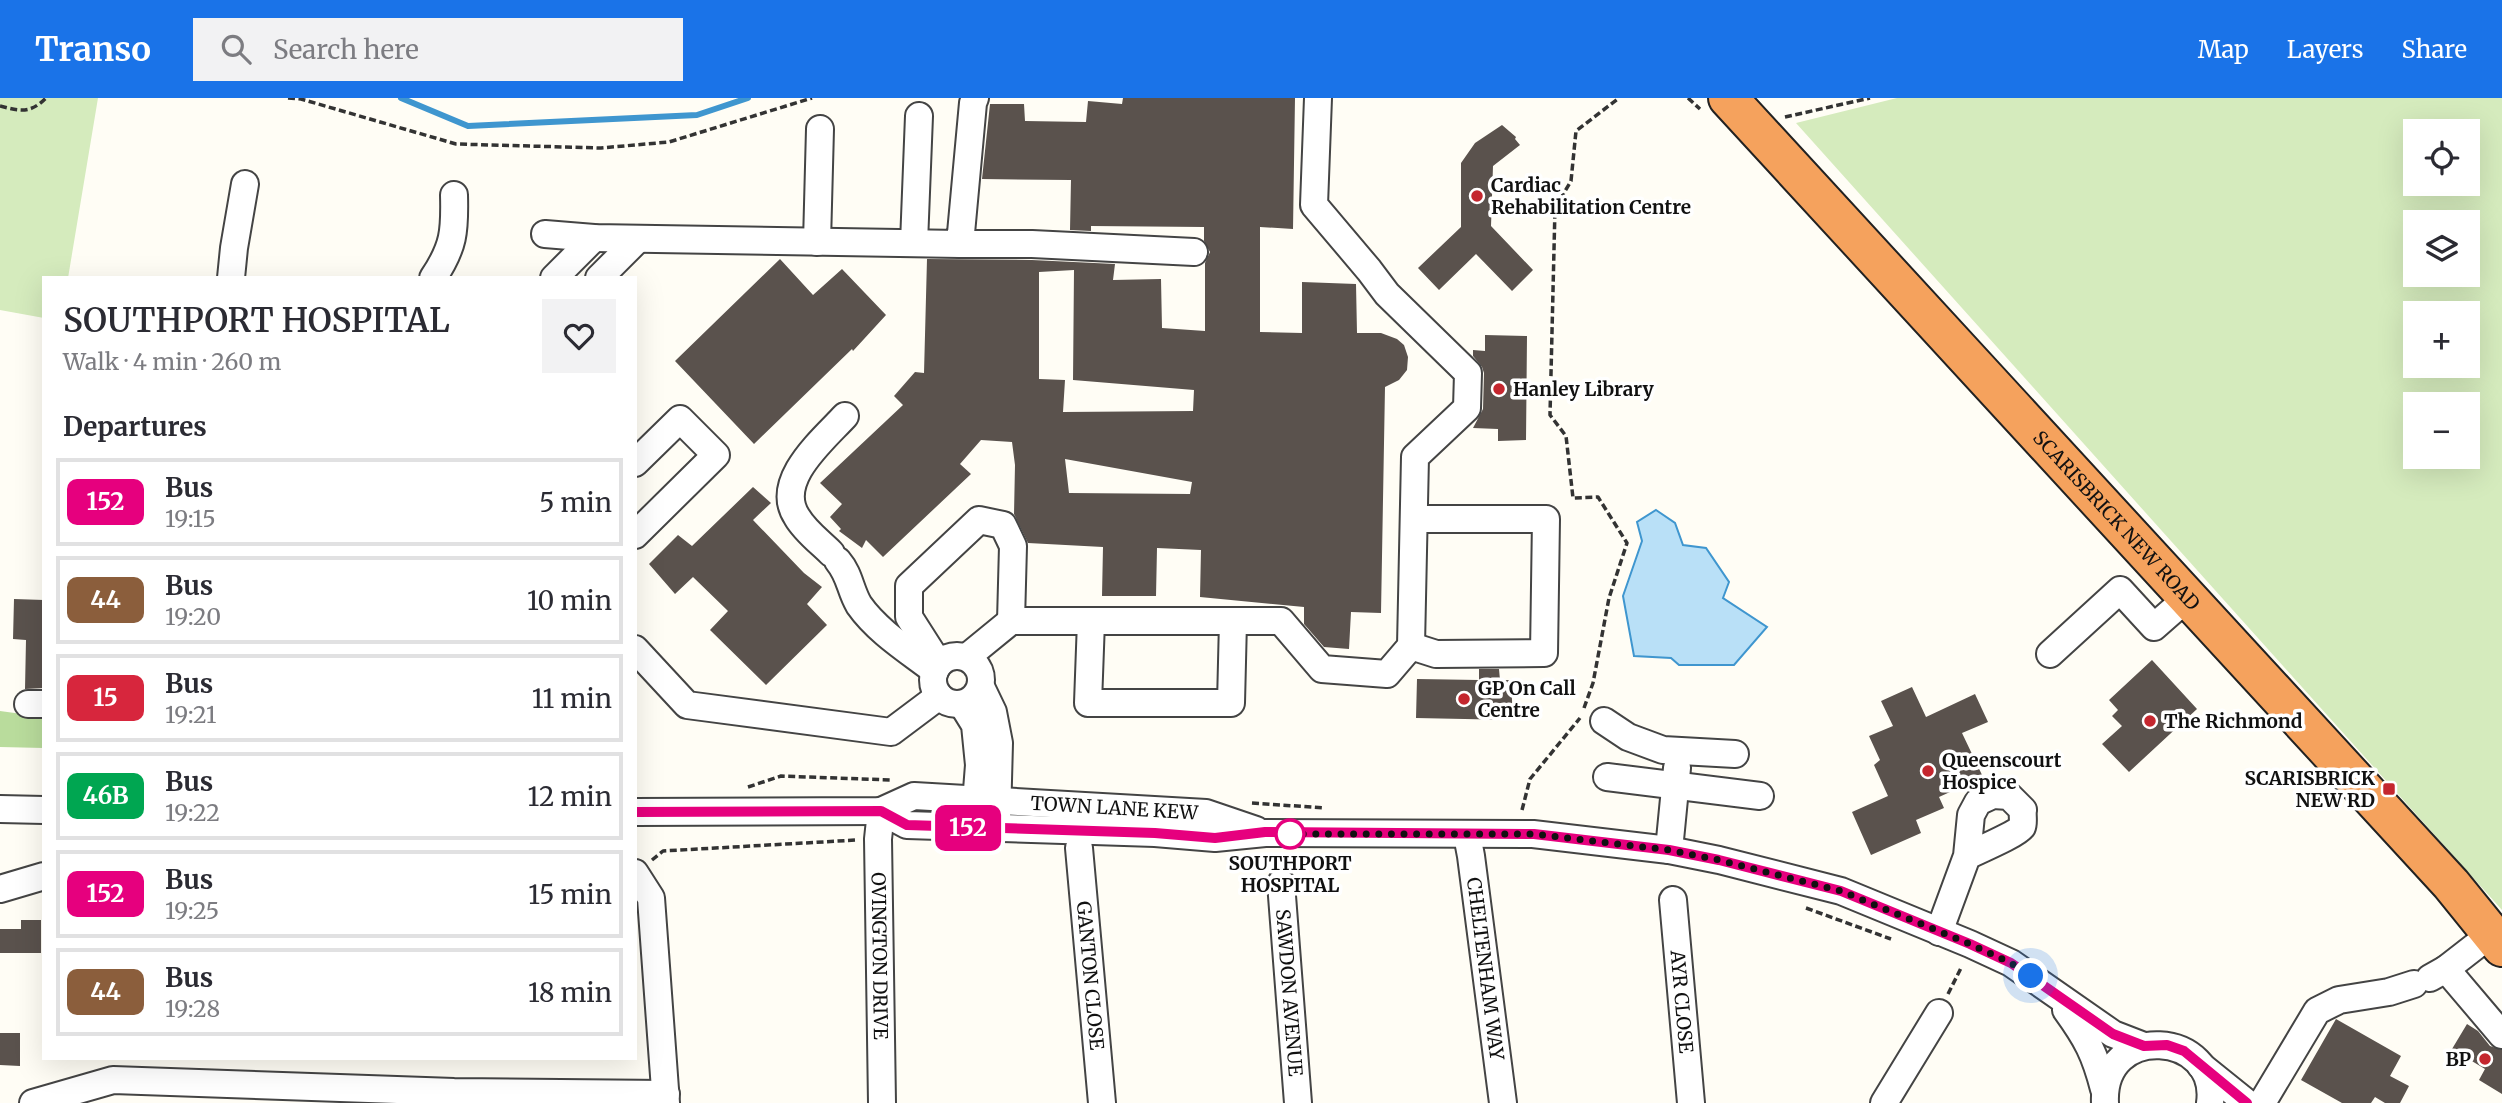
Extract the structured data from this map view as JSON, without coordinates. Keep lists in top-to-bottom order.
{
  "streets": {
    "highway": ["SCARISBRICK NEW ROAD"],
    "street": [
      "TOWN LANE KEW",
      "OVINGTON DRIVE",
      "CHELTENHAM WAY",
      "GANTON CLOSE",
      "SAWDON AVENUE",
      "AYR CLOSE"
    ]
  },
  "crossings": [
    ["TOWN LANE KEW", "OVINGTON DRIVE"],
    ["TOWN LANE KEW", "CHELTENHAM WAY"]
  ],
  "places": {
    "other": [
      "Cardiac Rehabilitation Centre",
      "Hanley Library",
      "GP On Call Centre",
      "The Richmond",
      "Queenscourt Hospice",
      "SOUTHPORT HOSPITAL",
      "BP"
    ],
    "transit": ["SCARISBRICK NEW RD"]
  },
  "lines": ["bus line 152"],
  "page": {
    "header": "Transo",
    "search": "Search here",
    "nav": ["Map", "Layers", "Share"],
    "on_map": "152",
    "map_buttons": ["+", "−"],
    "heading": [
      ["SOUTHPORT HOSPITAL", "Walk · 4 min · 260 m"],
      "Departures"
    ],
    "list": [
      {
        "mark": "152",
        "name": "Bus",
        "note": "19:15",
        "value": "5 min"
      },
      {
        "mark": "44",
        "name": "Bus",
        "note": "19:20",
        "value": "10 min"
      },
      {
        "mark": "15",
        "name": "Bus",
        "note": "19:21",
        "value": "11 min"
      },
      {
        "mark": "46B",
        "name": "Bus",
        "note": "19:22",
        "value": "12 min"
      },
      {
        "mark": "152",
        "name": "Bus",
        "note": "19:25",
        "value": "15 min"
      },
      {
        "mark": "44",
        "name": "Bus",
        "note": "19:28",
        "value": "18 min"
      }
    ]
  }
}
